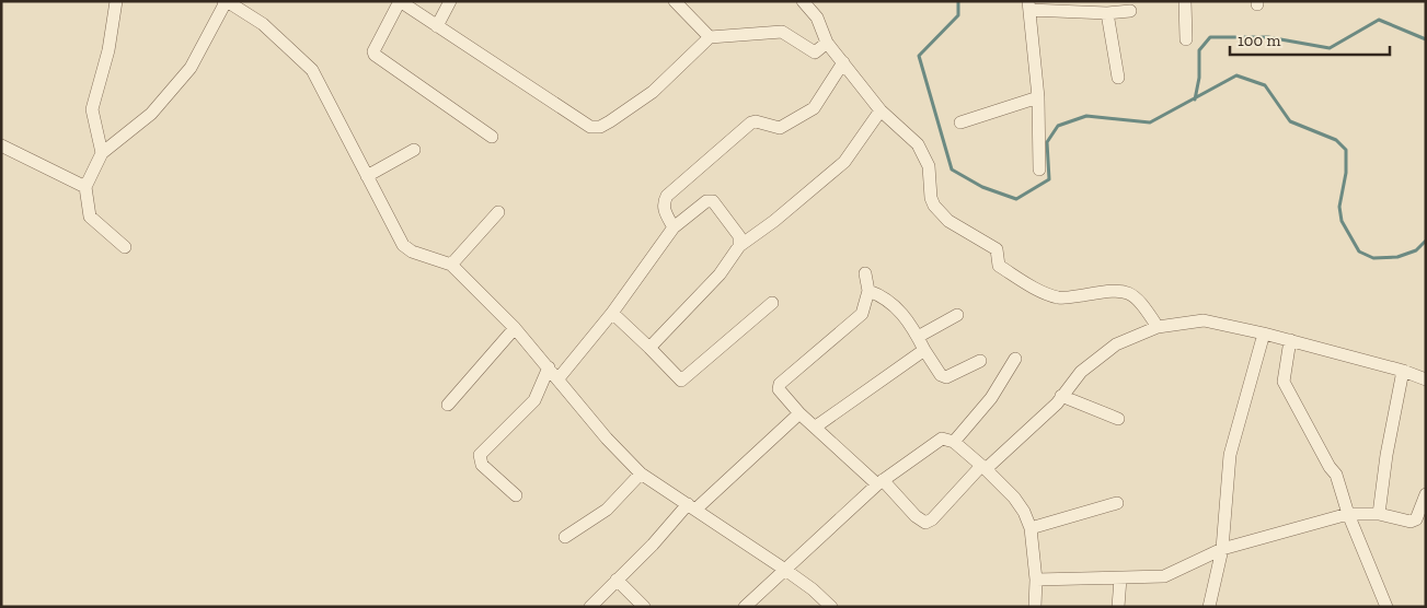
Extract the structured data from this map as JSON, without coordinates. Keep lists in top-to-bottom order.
{
  "scale_bar": "100 m"
}
